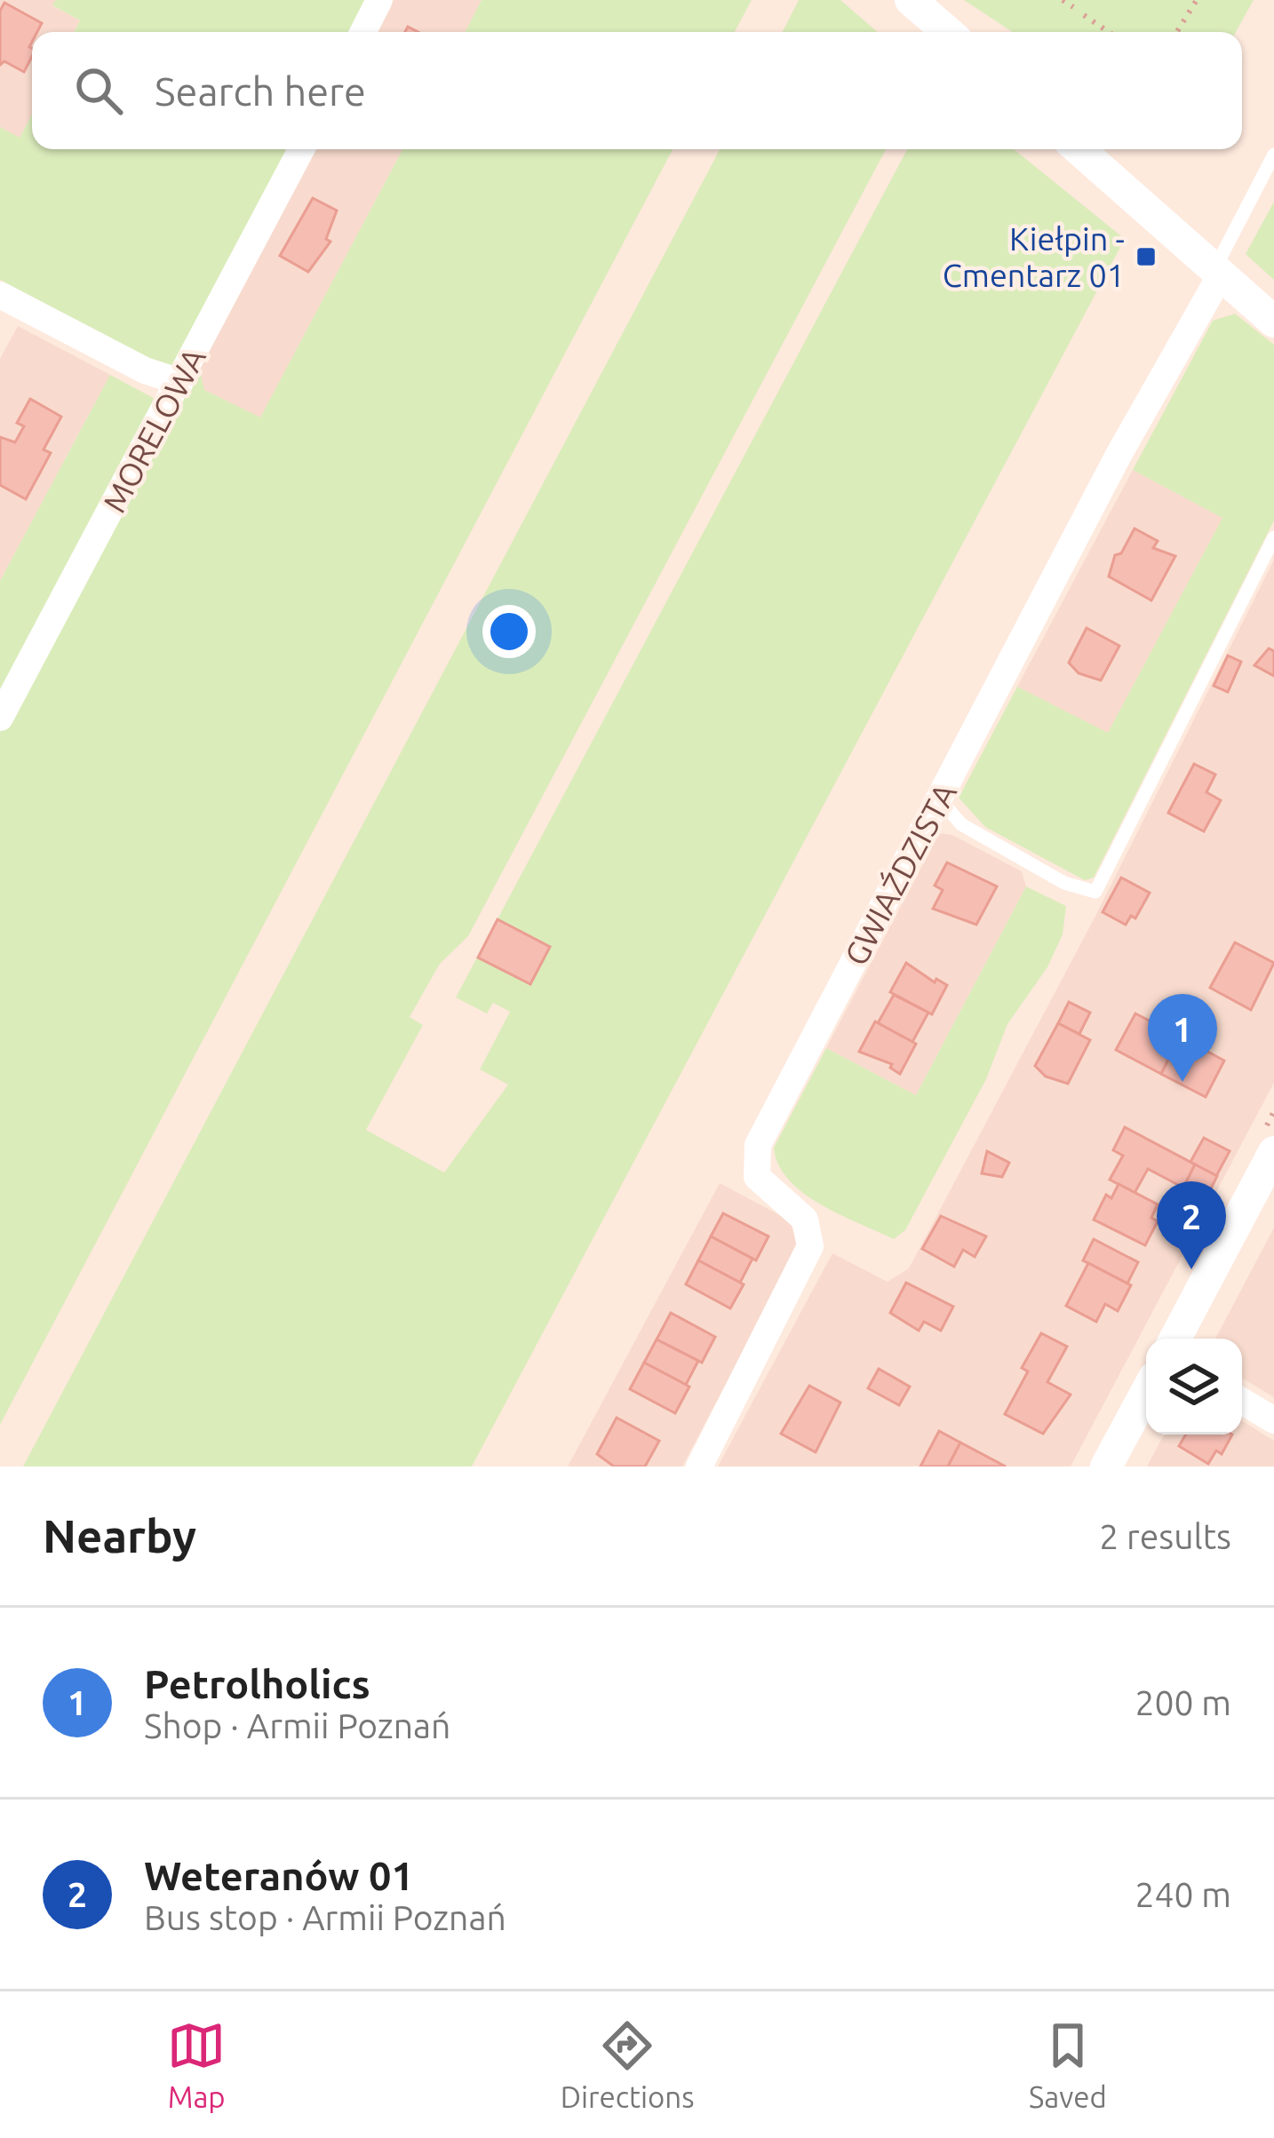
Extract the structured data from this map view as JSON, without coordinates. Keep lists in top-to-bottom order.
{
  "streets": {
    "street": ["MORELOWA", "GWIAŹDZISTA"]
  },
  "places": {
    "transit": ["Kiełpin - Cmentarz 01"]
  },
  "page": {
    "search": "Search here",
    "pins": ["1", "2"],
    "heading": ["Nearby", "2 results"],
    "list": [
      {
        "mark": "1",
        "name": "Petrolholics",
        "note": "Shop · Armii Poznań",
        "value": "200 m"
      },
      {
        "mark": "2",
        "name": "Weteranów 01",
        "note": "Bus stop · Armii Poznań",
        "value": "240 m"
      }
    ],
    "nav": ["Map", "Directions", "Saved"]
  }
}
